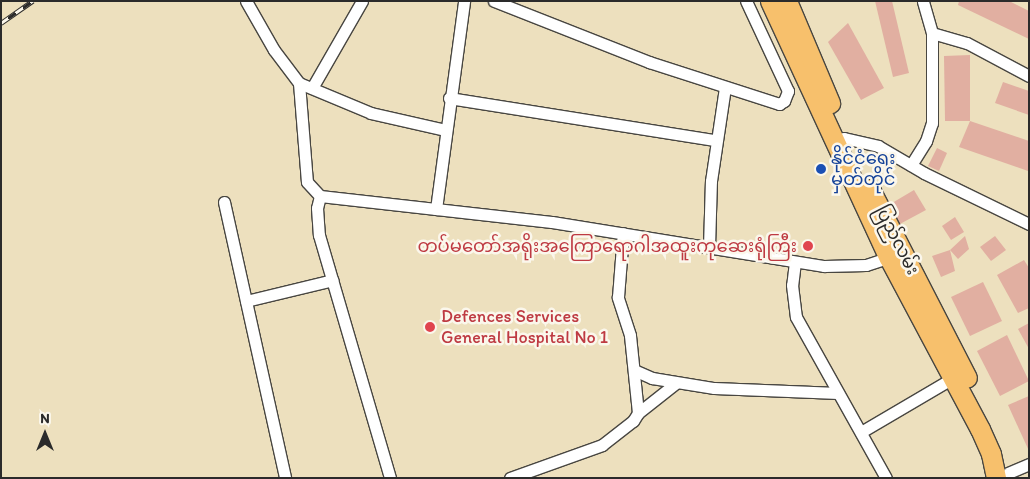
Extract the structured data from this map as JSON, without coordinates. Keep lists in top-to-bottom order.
{
  "streets": {
    "highway": ["ပြည်လမ်း"]
  },
  "places": ["နိုင်ငံရေး မှတ်တိုင်", "တပ်မတော်အရိုးအကြောရောဂါအထူးကုဆေးရုံကြီး", "Defences Services General Hospital No 1"],
  "north": "top"
}
